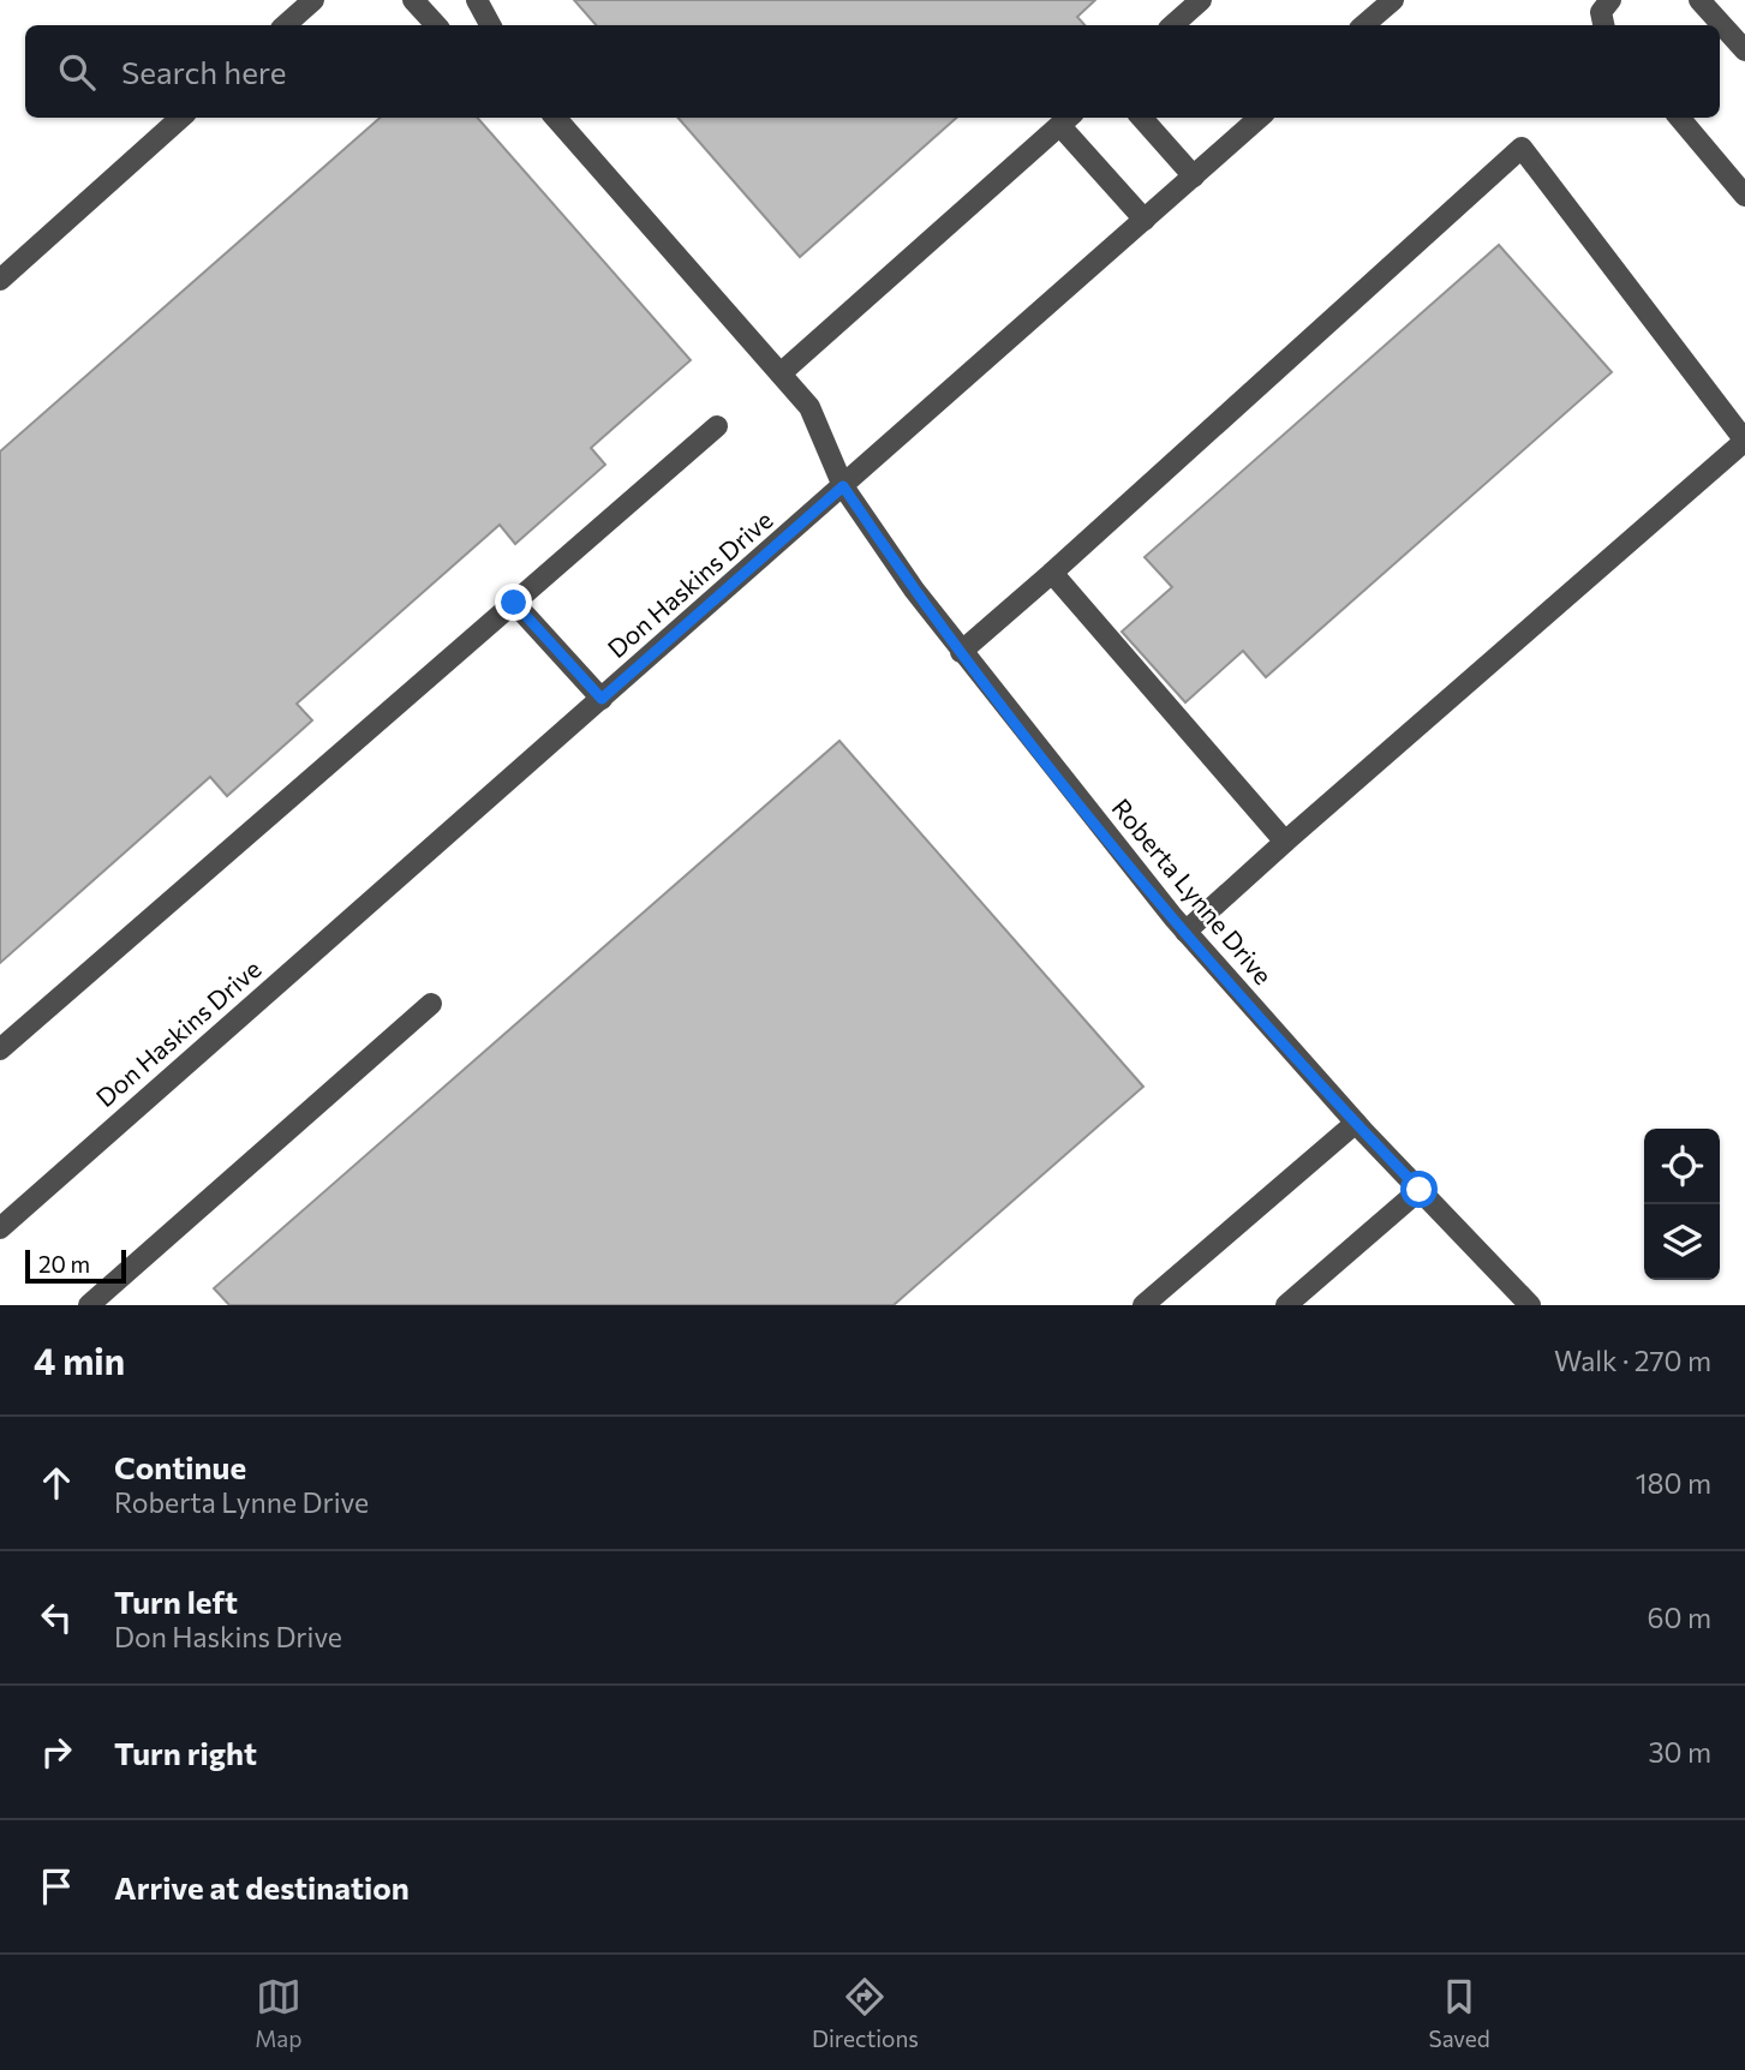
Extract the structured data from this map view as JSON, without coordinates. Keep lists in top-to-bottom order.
{
  "streets": {
    "street": ["Don Haskins Drive", "Roberta Lynne Drive"]
  },
  "crossings": [
    ["Don Haskins Drive", "Roberta Lynne Drive"]
  ],
  "scale_bar": "20 m",
  "page": {
    "search": "Search here",
    "scale": "20 m",
    "heading": ["4 min", "Walk · 270 m"],
    "list": [
      ["Continue", "Roberta Lynne Drive", "180 m"],
      ["Turn left", "Don Haskins Drive", "60 m"],
      ["Turn right", "30 m"],
      "Arrive at destination"
    ],
    "nav": ["Map", "Directions", "Saved"]
  }
}
